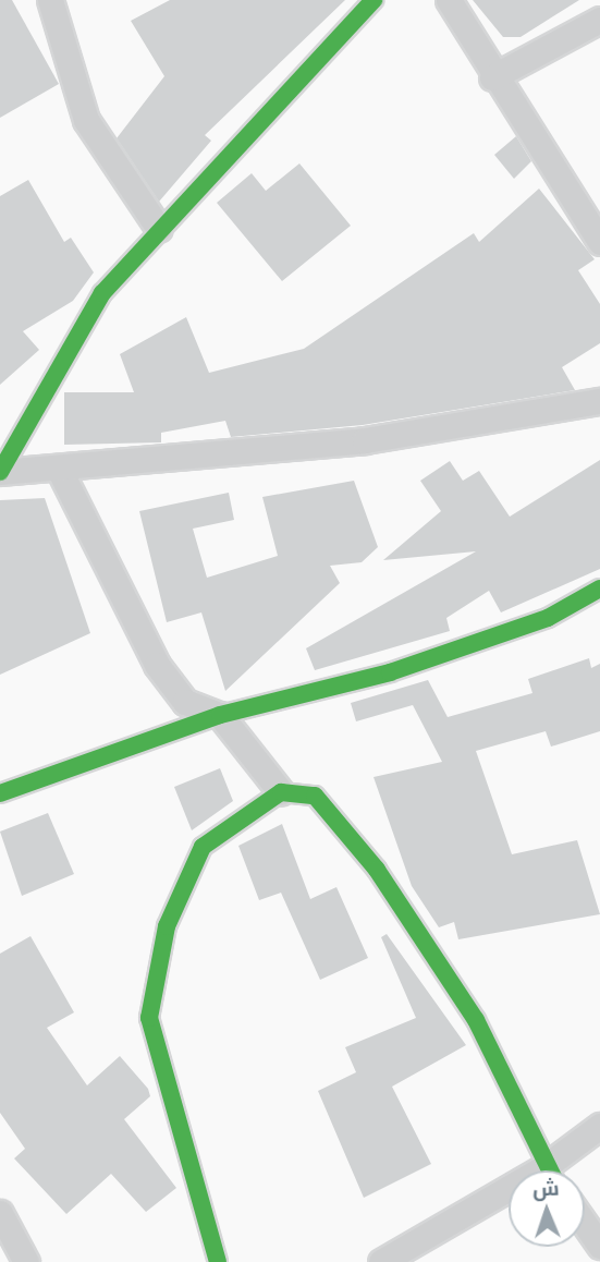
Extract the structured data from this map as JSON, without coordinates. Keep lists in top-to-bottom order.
{
  "north": "top"
}
